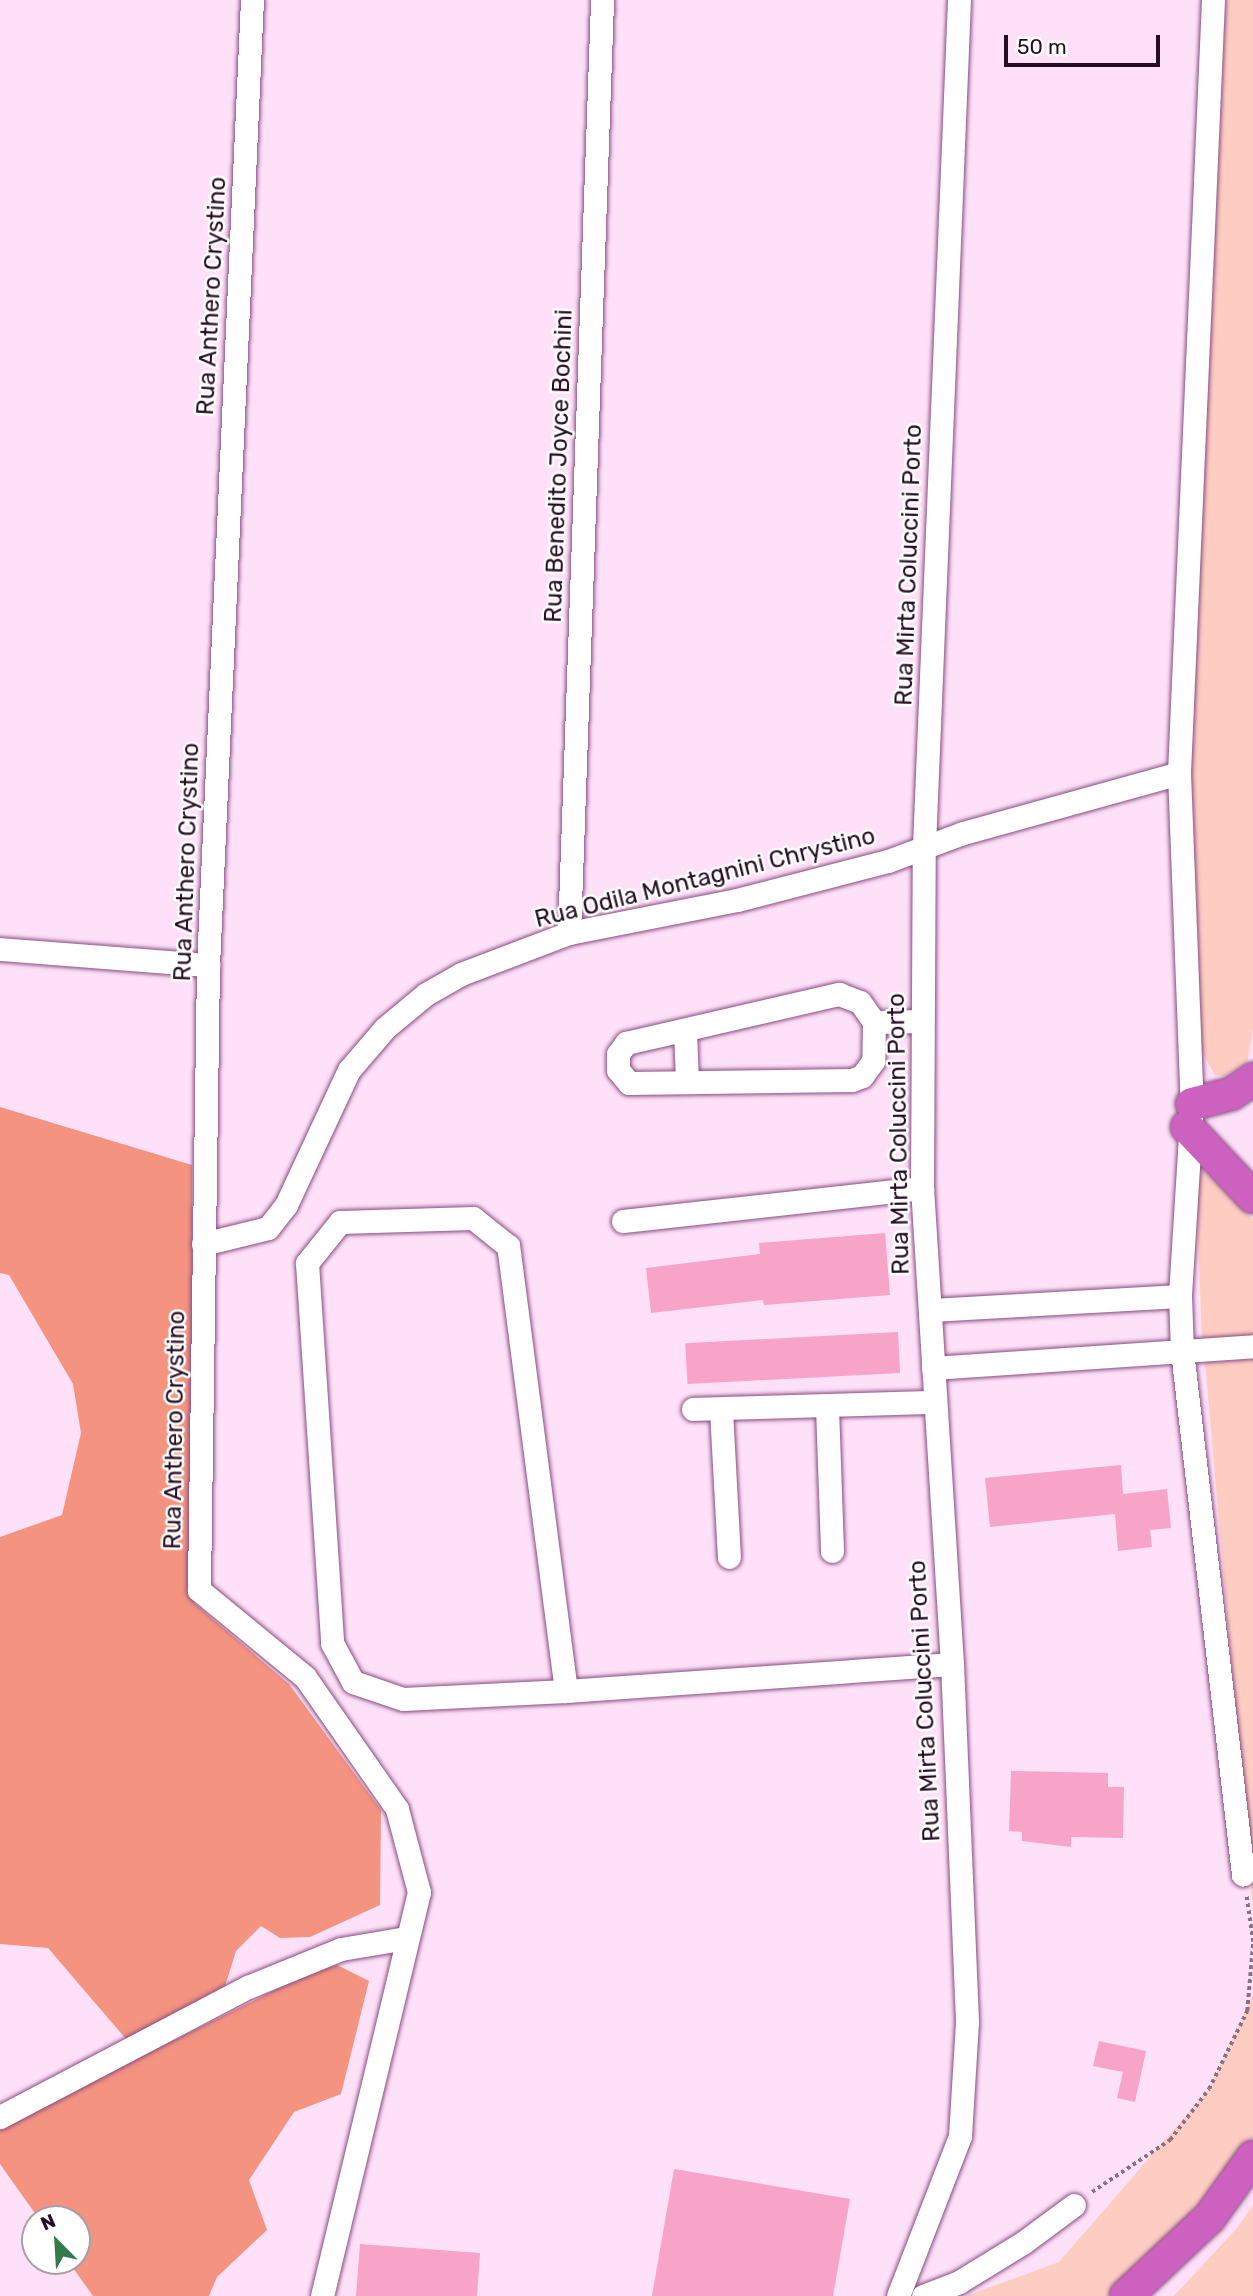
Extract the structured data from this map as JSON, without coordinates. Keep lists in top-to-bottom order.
{
  "streets": {
    "street": [
      "Rua Anthero Crystino",
      "Rua Benedito Joyce Bochini",
      "Rua Mirta Coluccini Porto",
      "Rua Odila Montagnini Chrystino"
    ]
  },
  "crossings": [
    ["Rua Anthero Crystino", "Rua Odila Montagnini Chrystino"],
    ["Rua Benedito Joyce Bochini", "Rua Odila Montagnini Chrystino"],
    ["Rua Mirta Coluccini Porto", "Rua Odila Montagnini Chrystino"]
  ],
  "scale_bar": "50 m",
  "north": "top left"
}
